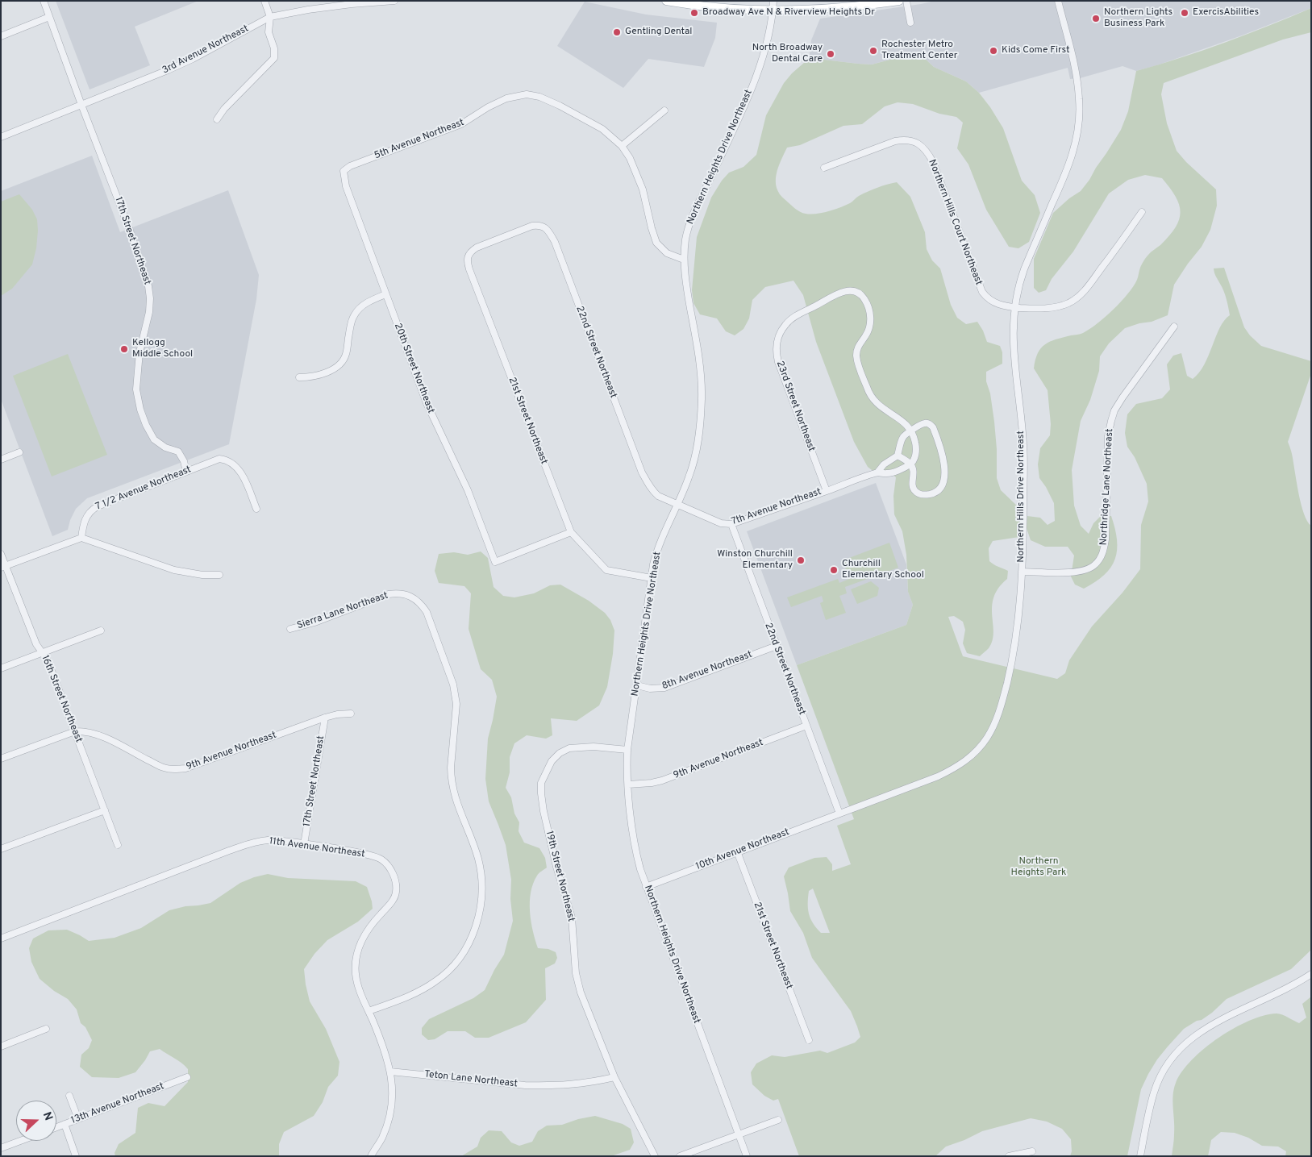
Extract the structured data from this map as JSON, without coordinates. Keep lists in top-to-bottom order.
{
  "streets": {
    "street": [
      "3rd Avenue Northeast",
      "5th Avenue Northeast",
      "Northern Heights Drive Northeast",
      "Northern Hills Court Northeast",
      "17th Street Northeast",
      "22nd Street Northeast",
      "20th Street Northeast",
      "23rd Street Northeast",
      "21st Street Northeast",
      "Northridge Lane Northeast",
      "7 1/2 Avenue Northeast",
      "Northern Hills Drive Northeast",
      "7th Avenue Northeast",
      "Sierra Lane Northeast",
      "8th Avenue Northeast",
      "16th Street Northeast",
      "9th Avenue Northeast",
      "11th Avenue Northeast",
      "10th Avenue Northeast",
      "19th Street Northeast",
      "Teton Lane Northeast",
      "13th Avenue Northeast"
    ]
  },
  "crossings": [
    ["3rd Avenue Northeast", "17th Street Northeast"],
    ["5th Avenue Northeast", "Northern Heights Drive Northeast"],
    ["5th Avenue Northeast", "20th Street Northeast"],
    ["Northern Heights Drive Northeast", "22nd Street Northeast"],
    ["Northern Heights Drive Northeast", "21st Street Northeast"],
    ["Northern Heights Drive Northeast", "7th Avenue Northeast"],
    ["Northern Heights Drive Northeast", "8th Avenue Northeast"],
    ["Northern Heights Drive Northeast", "9th Avenue Northeast"],
    ["Northern Heights Drive Northeast", "10th Avenue Northeast"],
    ["Northern Heights Drive Northeast", "19th Street Northeast"],
    ["Northern Hills Court Northeast", "Northern Hills Drive Northeast"],
    ["17th Street Northeast", "7 1/2 Avenue Northeast"],
    ["17th Street Northeast", "9th Avenue Northeast"],
    ["17th Street Northeast", "11th Avenue Northeast"],
    ["22nd Street Northeast", "21st Street Northeast"],
    ["22nd Street Northeast", "Northern Hills Drive Northeast"],
    ["22nd Street Northeast", "7th Avenue Northeast"],
    ["22nd Street Northeast", "8th Avenue Northeast"],
    ["22nd Street Northeast", "9th Avenue Northeast"],
    ["22nd Street Northeast", "10th Avenue Northeast"],
    ["20th Street Northeast", "21st Street Northeast"],
    ["23rd Street Northeast", "7th Avenue Northeast"],
    ["21st Street Northeast", "10th Avenue Northeast"],
    ["Northridge Lane Northeast", "Northern Hills Drive Northeast"],
    ["Northern Hills Drive Northeast", "10th Avenue Northeast"],
    ["Sierra Lane Northeast", "11th Avenue Northeast"],
    ["16th Street Northeast", "9th Avenue Northeast"],
    ["19th Street Northeast", "Teton Lane Northeast"]
  ],
  "parks": ["Northern Heights Park"],
  "places": [
    "Broadway Ave N & Riverview Heights Dr",
    "ExercisAbilities",
    "Northern Lights Business Park",
    "Gentling Dental",
    "Rochester Metro Treatment Center",
    "Kids Come First",
    "North Broadway Dental Care",
    "Kellogg Middle School",
    "Winston Churchill Elementary",
    "Churchill Elementary School"
  ],
  "north": "right"
}
